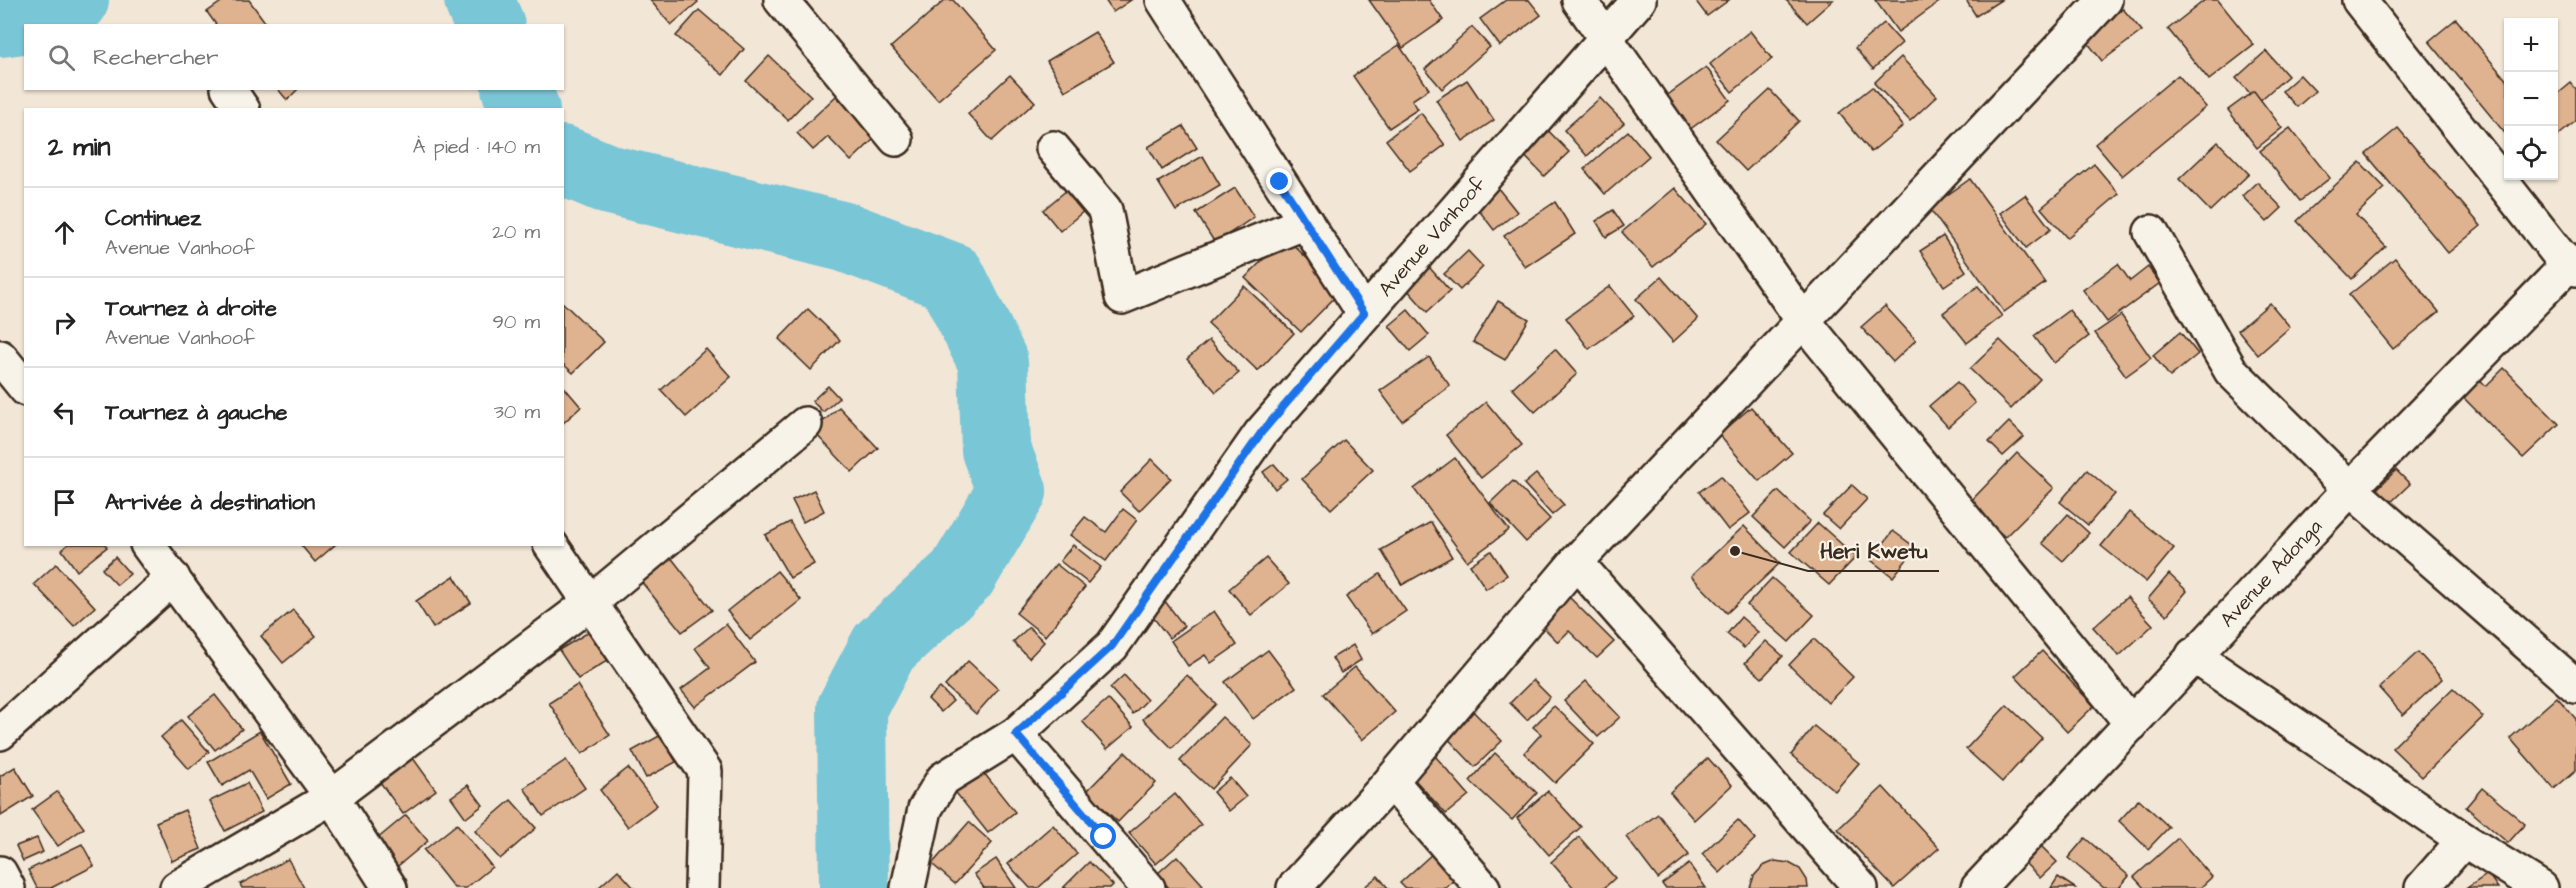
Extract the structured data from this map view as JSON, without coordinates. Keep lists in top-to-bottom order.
{
  "streets": {
    "street": ["Avenue Vanhoof", "Avenue Adonga"]
  },
  "places": ["Heri Kwetu"],
  "page": {
    "map_buttons": ["+", "−"],
    "search": "Rechercher",
    "heading": ["2 min", "À pied · 140 m"],
    "list": [
      ["Continuez", "Avenue Vanhoof", "20 m"],
      ["Tournez à droite", "Avenue Vanhoof", "90 m"],
      ["Tournez à gauche", "30 m"],
      "Arrivée à destination"
    ]
  }
}
